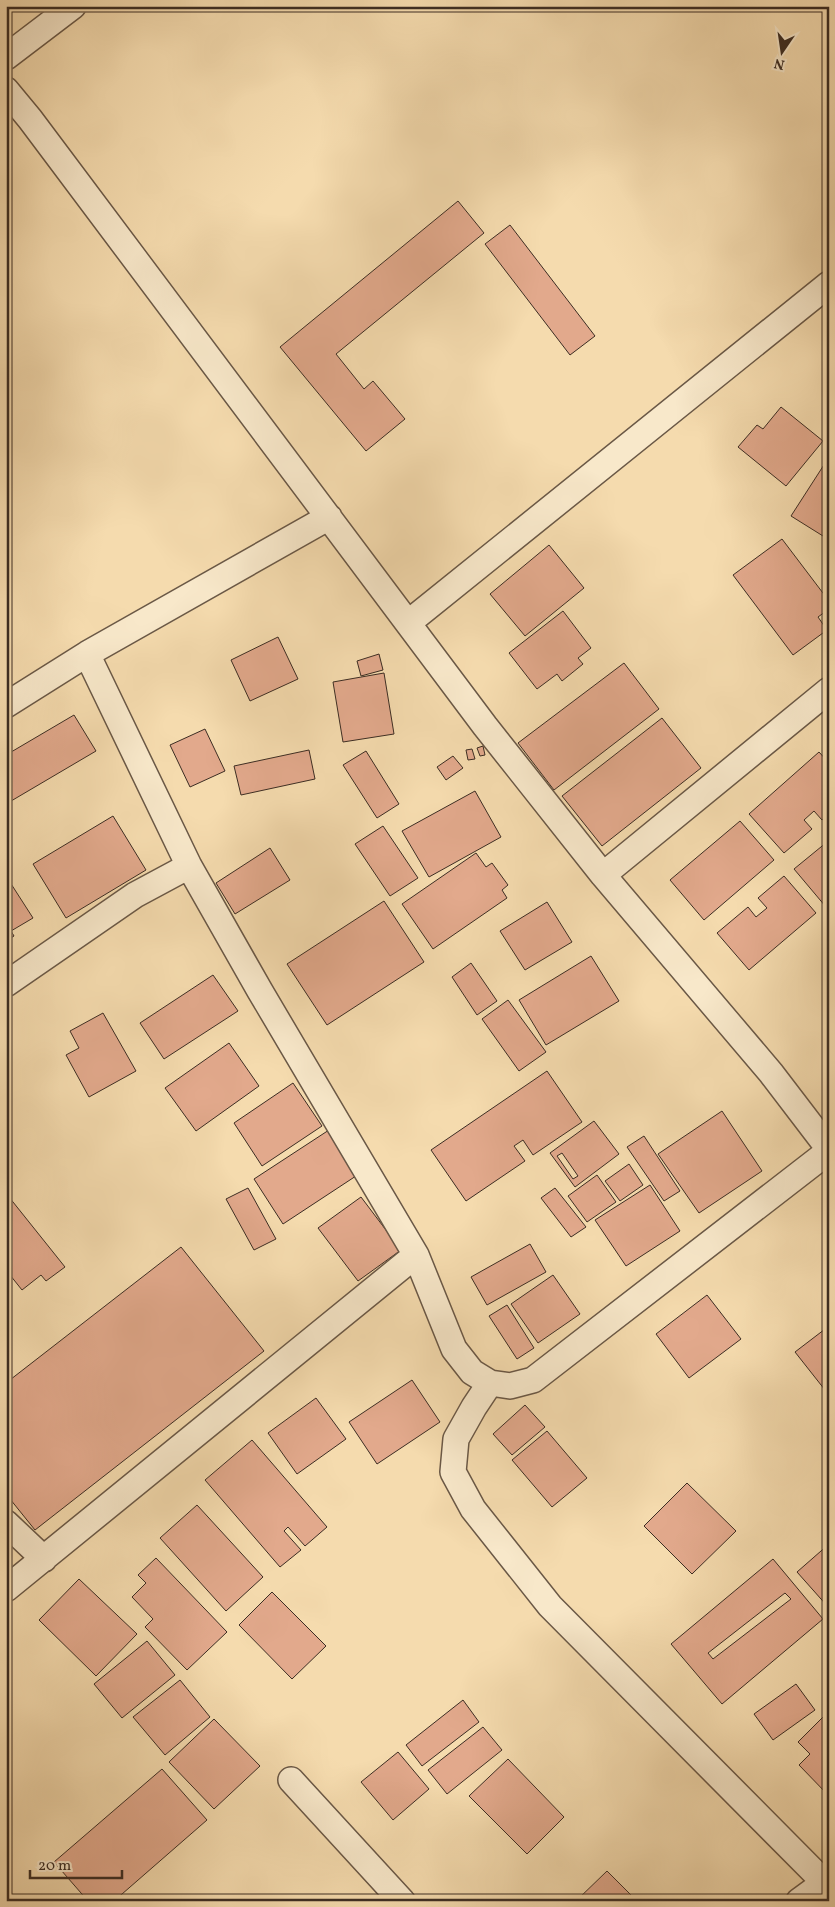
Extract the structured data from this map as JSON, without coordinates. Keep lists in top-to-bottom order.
{
  "scale_bar": "20 m",
  "north": "bottom"
}
